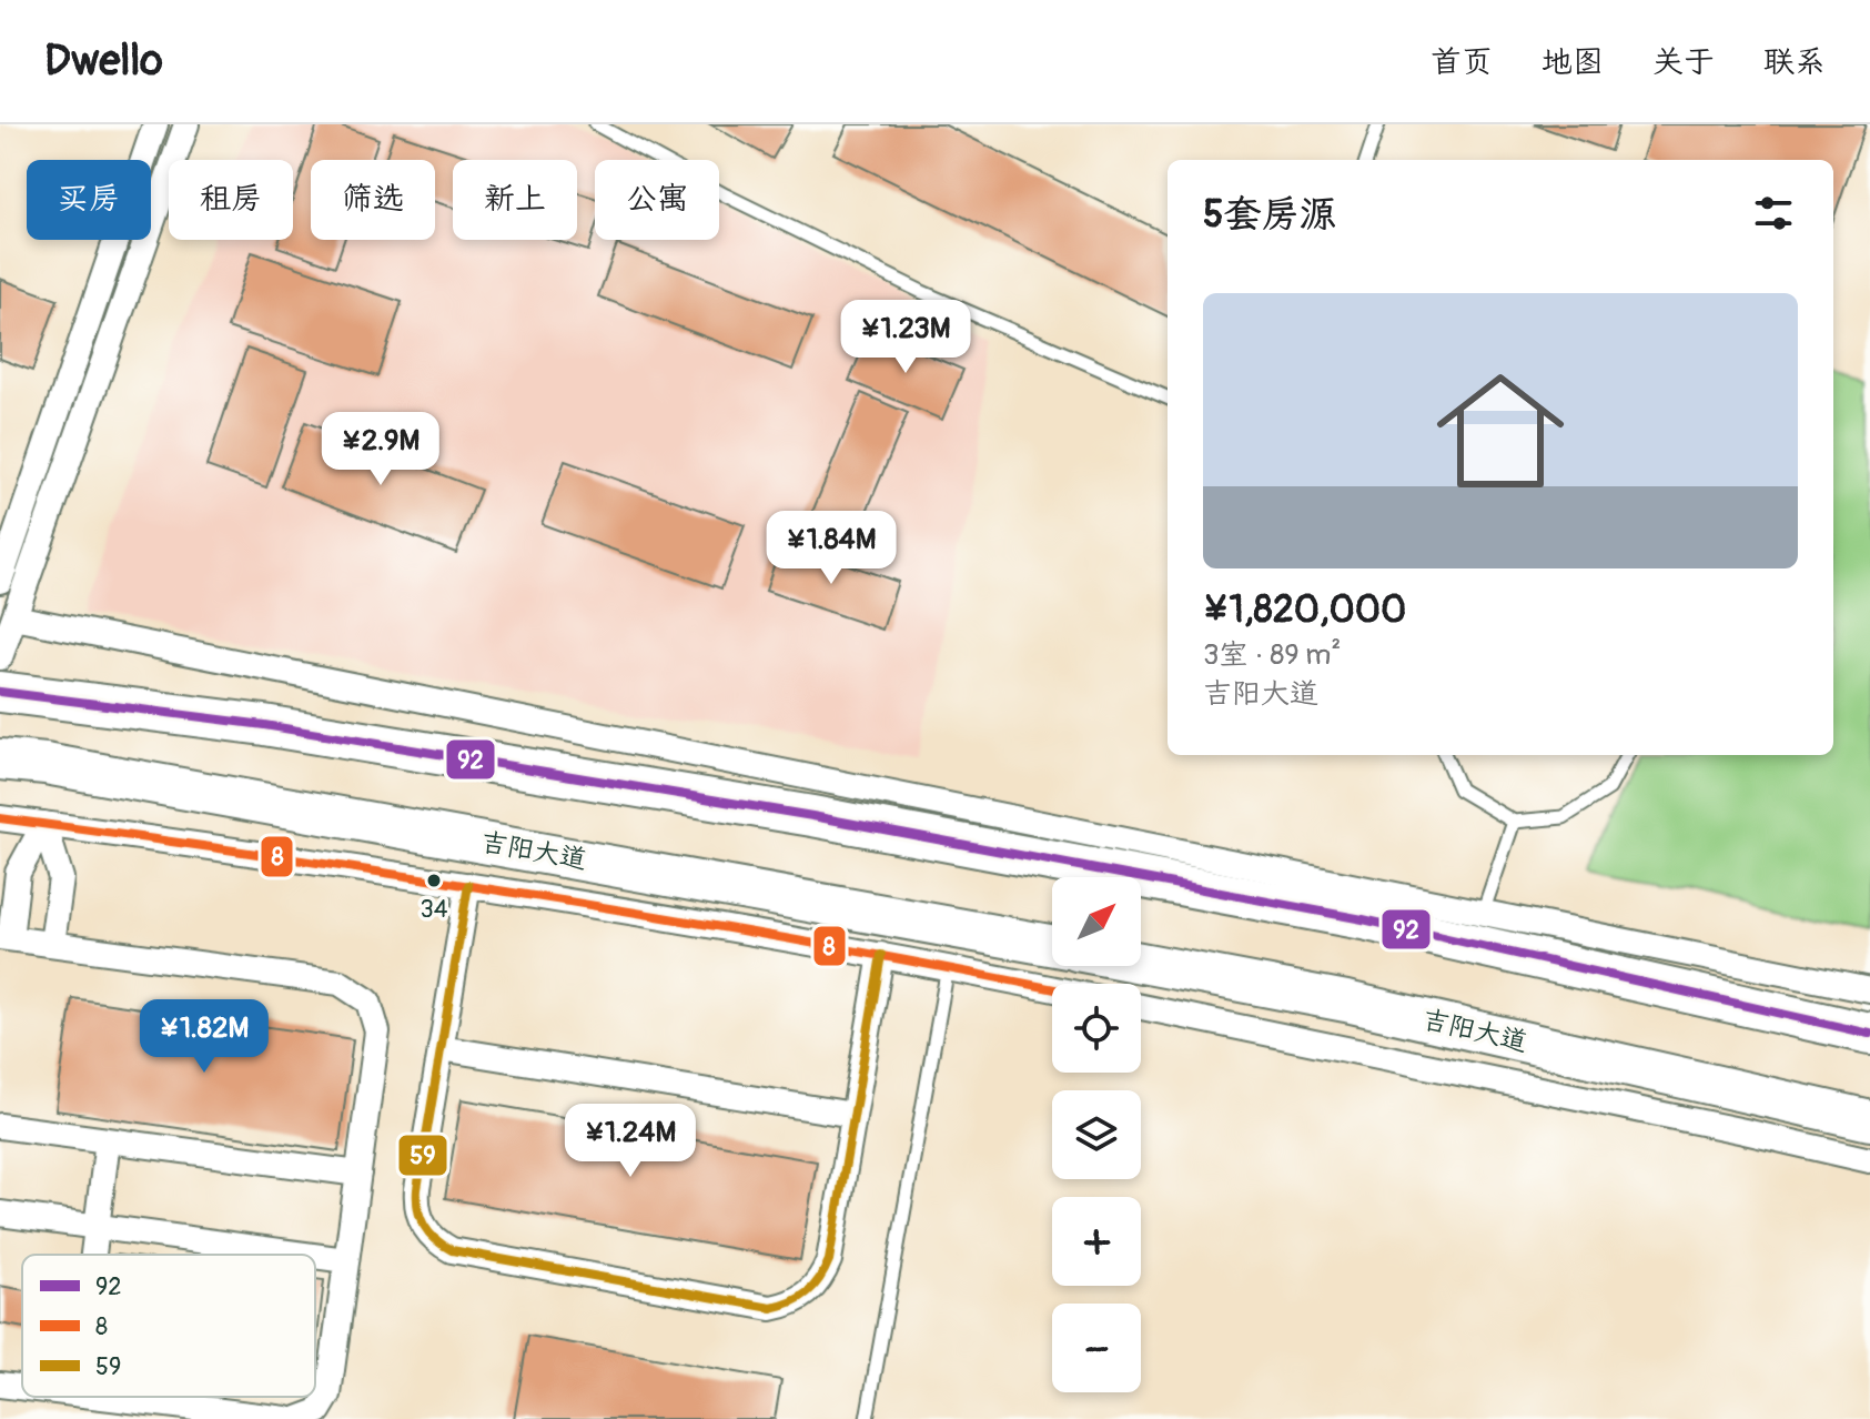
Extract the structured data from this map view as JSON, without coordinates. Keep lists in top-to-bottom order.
{
  "streets": {
    "highway": ["吉阳大道"]
  },
  "places": ["34"],
  "lines": ["transit line 92", "transit line 8", "transit line 59"],
  "legend": ["92", "8", "59"],
  "north": "top right",
  "page": {
    "header": "Dwello",
    "nav": [
      "首页",
      "地图",
      "关于",
      "联系"
    ],
    "chip": [
      "买房",
      "租房",
      "筛选",
      "新上",
      "公寓"
    ],
    "heading": "5套房源",
    "list": [
      {
        "name": "¥1,820,000",
        "note": "3室 · 89 m² · 吉阳大道"
      }
    ],
    "price": [
      "¥1.23M",
      "¥2.9M",
      "¥1.84M",
      "¥1.82M",
      "¥1.24M"
    ],
    "map_buttons": ["+", "−"]
  }
}
